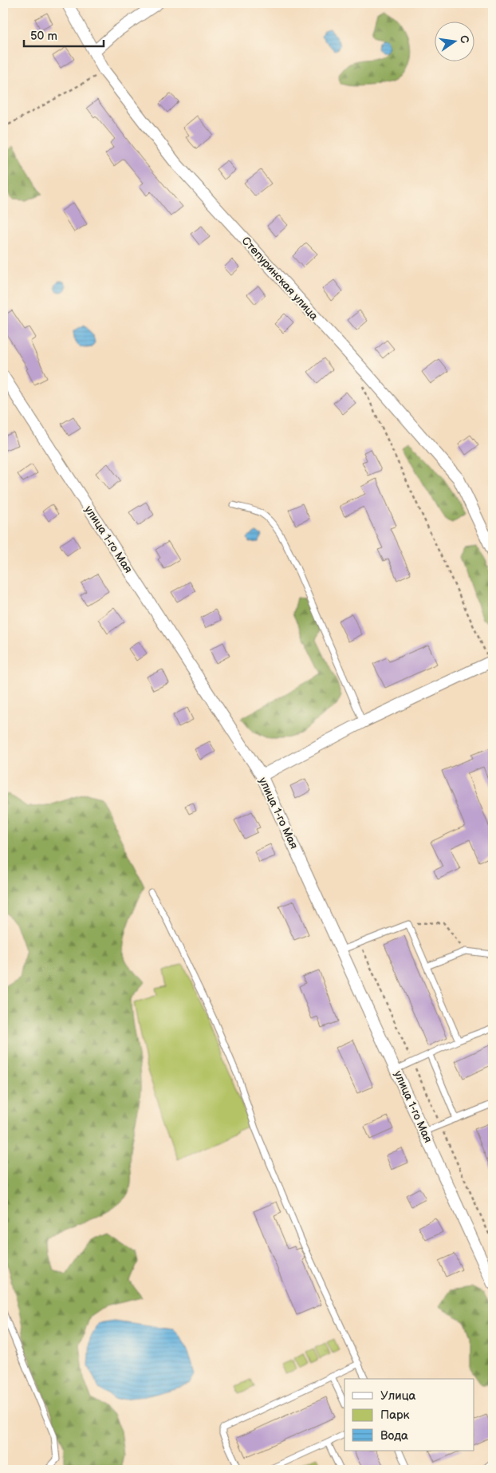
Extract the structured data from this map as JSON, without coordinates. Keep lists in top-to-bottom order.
{
  "streets": {
    "street": ["Степуринская улица", "улица 1-го Мая"]
  },
  "legend": ["Улица", "Парк", "Вода"],
  "scale_bar": "50 m",
  "north": "right"
}
